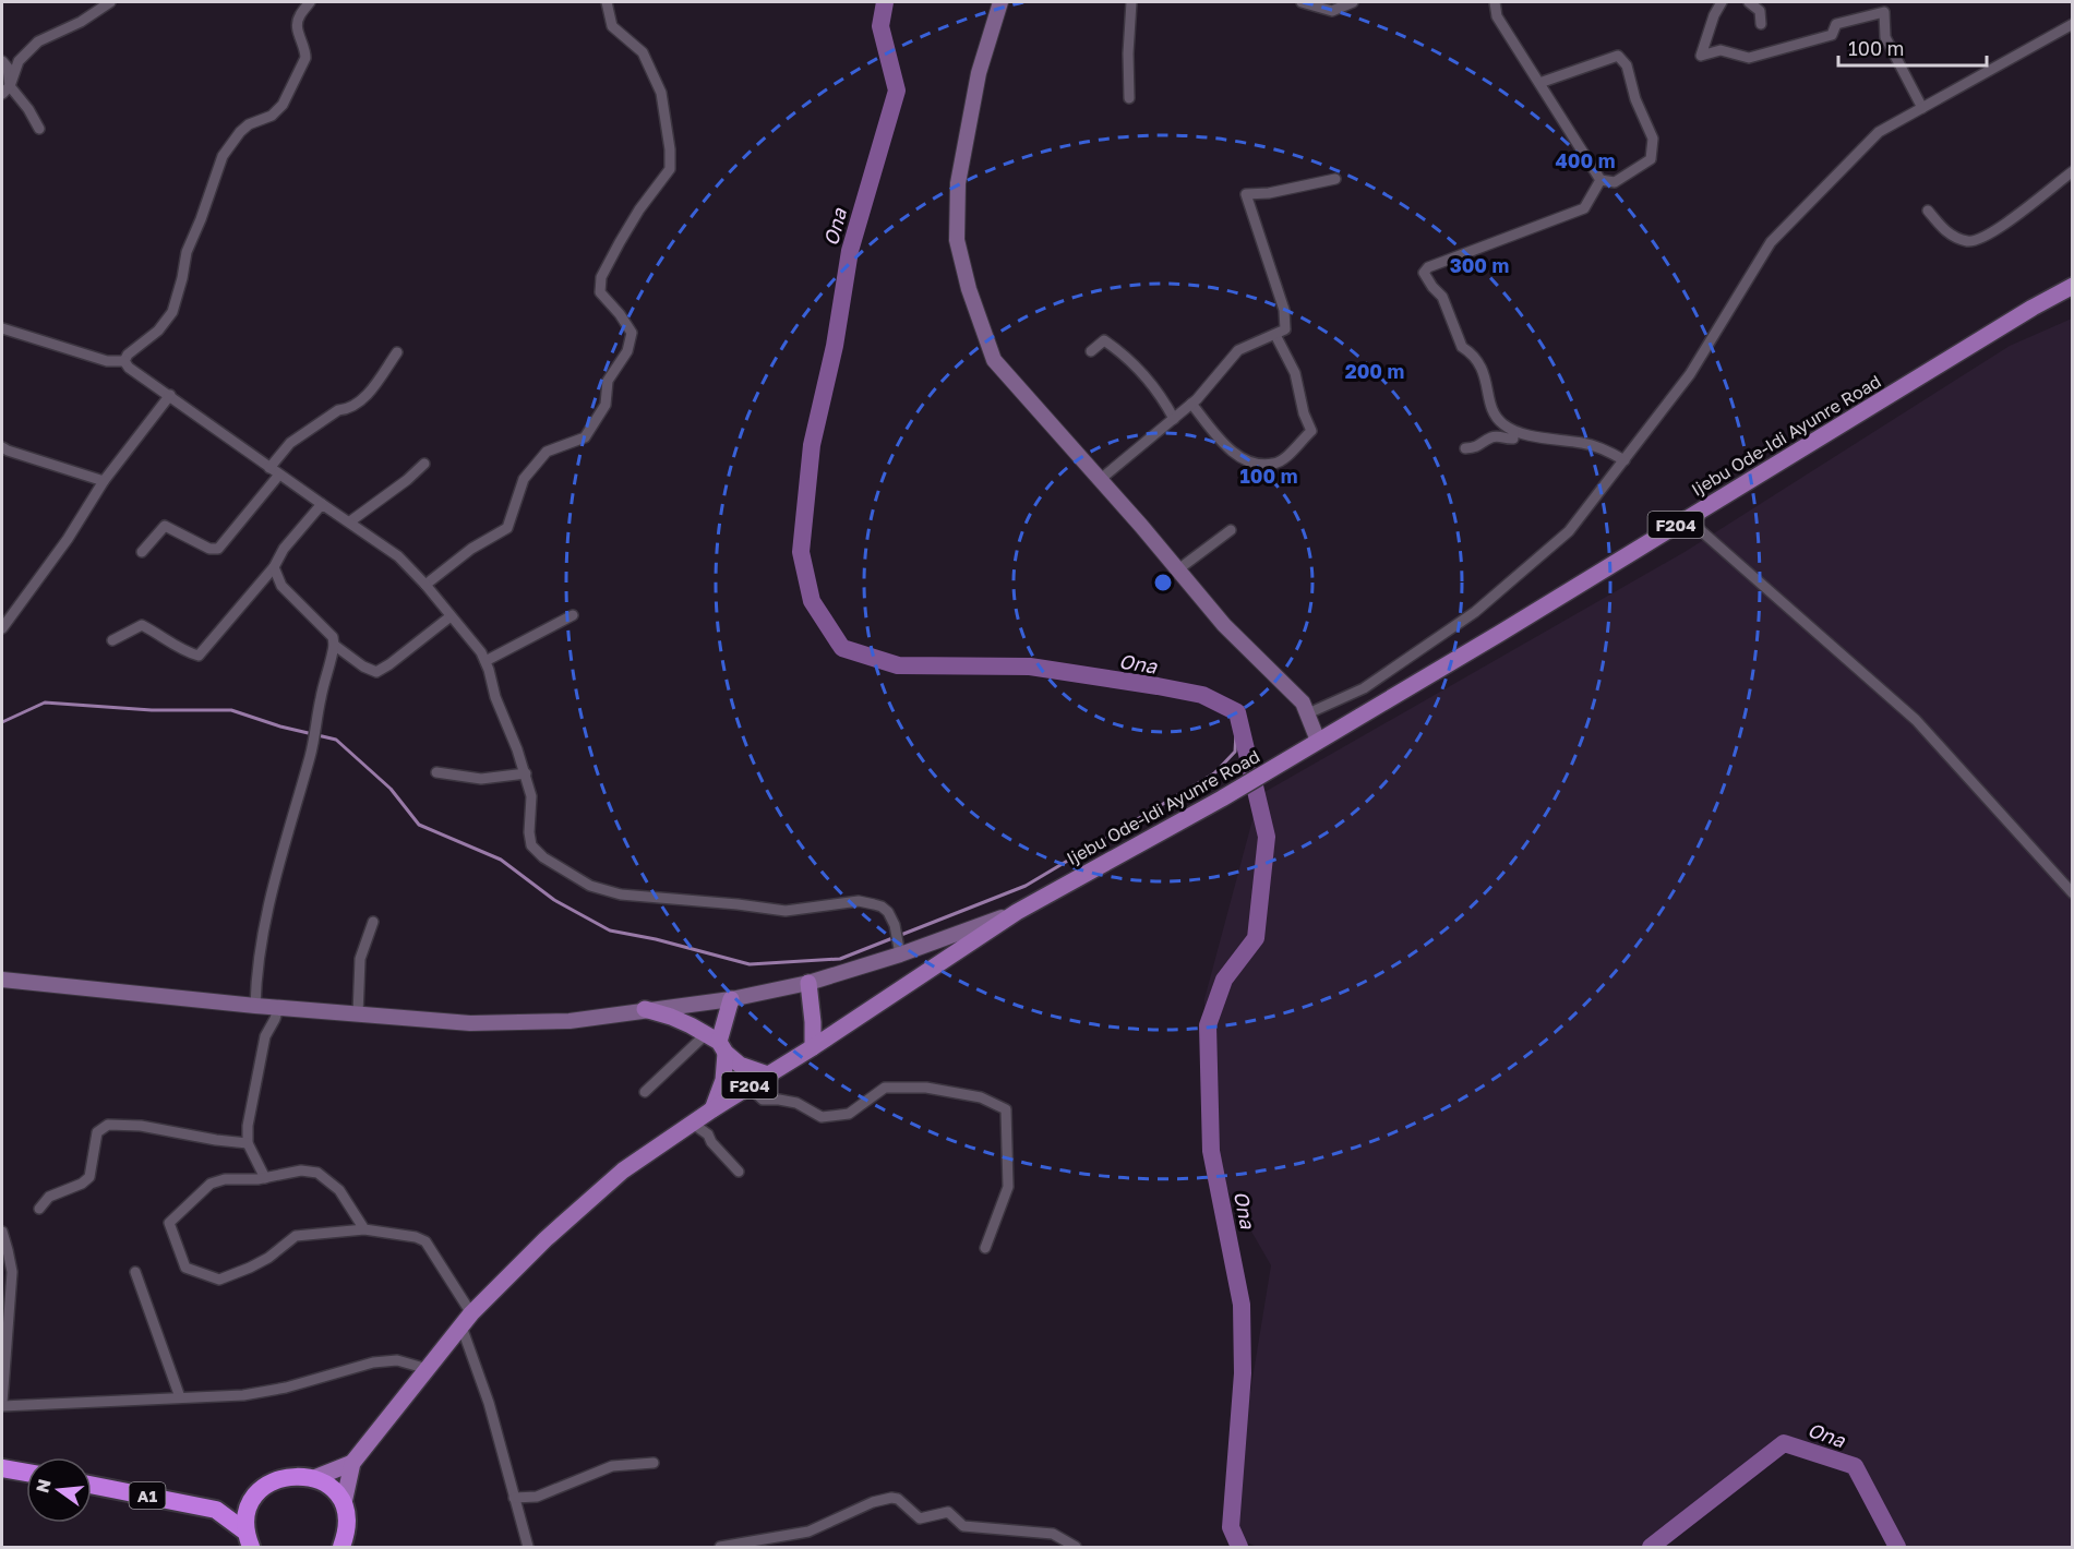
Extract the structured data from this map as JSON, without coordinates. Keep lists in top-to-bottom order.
{
  "streets": {
    "highway": ["A1"],
    "main road": ["Ijebu Ode-Idi Ayunre Road", "F204"]
  },
  "crossings": [
    ["Ijebu Ode-Idi Ayunre Road", "F204"]
  ],
  "water": ["Ona"],
  "scale_bar": "100 m",
  "north": "left",
  "rings": [
    "400 m",
    "300 m",
    "200 m",
    "100 m"
  ]
}
